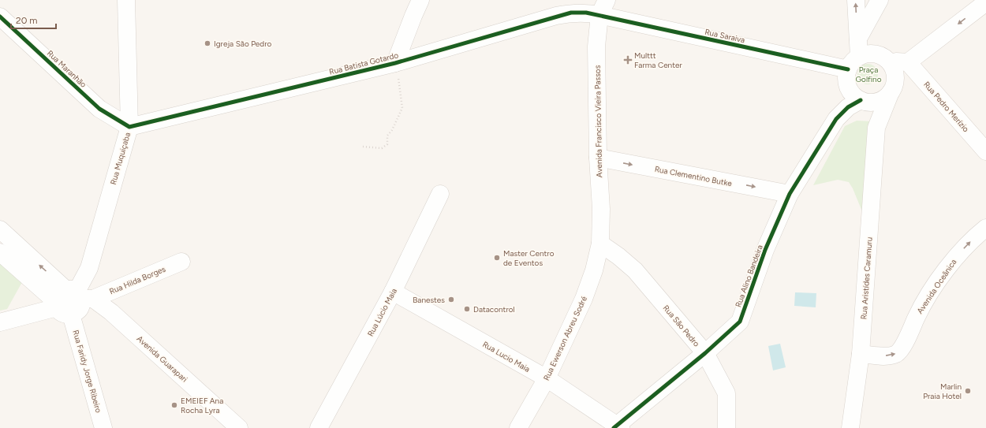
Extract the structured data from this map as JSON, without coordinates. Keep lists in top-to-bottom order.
{
  "streets": {
    "street": [
      "Rua Saraiva",
      "Rua Batista Gotardo",
      "Rua Maranhão",
      "Rua Pedro Merízio",
      "Avenida Francisco Vieira Passos",
      "Rua Muquiçaba",
      "Rua Clementino Butke",
      "Rua Alino Bandeira",
      "Rua Aristídes Caramuru",
      "Rua Hilda Borges",
      "Avenida Oceânica",
      "Rua Lúcio Maia",
      "Rua São Pedro",
      "Rua Ewerson Abreu Sodré",
      "Rua Lucio Maia",
      "Avenida Guarapari",
      "Rua Faridy Jorge Ribeiro"
    ]
  },
  "crossings": [
    ["Rua Saraiva", "Rua Batista Gotardo"],
    ["Rua Saraiva", "Avenida Francisco Vieira Passos"],
    ["Rua Saraiva", "Rua Alino Bandeira"],
    ["Rua Saraiva", "Rua Aristídes Caramuru"],
    ["Rua Batista Gotardo", "Rua Maranhão"],
    ["Rua Batista Gotardo", "Avenida Francisco Vieira Passos"],
    ["Rua Batista Gotardo", "Rua Muquiçaba"],
    ["Rua Maranhão", "Rua Muquiçaba"],
    ["Avenida Francisco Vieira Passos", "Rua Clementino Butke"],
    ["Avenida Francisco Vieira Passos", "Rua São Pedro"],
    ["Avenida Francisco Vieira Passos", "Rua Ewerson Abreu Sodré"],
    ["Rua Muquiçaba", "Rua Hilda Borges"],
    ["Rua Muquiçaba", "Avenida Guarapari"],
    ["Rua Muquiçaba", "Rua Faridy Jorge Ribeiro"],
    ["Rua Clementino Butke", "Rua Alino Bandeira"],
    ["Rua Alino Bandeira", "Rua Aristídes Caramuru"],
    ["Rua Alino Bandeira", "Rua São Pedro"],
    ["Rua Alino Bandeira", "Rua Lucio Maia"],
    ["Rua Aristídes Caramuru", "Avenida Oceânica"],
    ["Rua Hilda Borges", "Avenida Guarapari"],
    ["Rua Hilda Borges", "Rua Faridy Jorge Ribeiro"],
    ["Rua Lúcio Maia", "Rua Lucio Maia"],
    ["Rua São Pedro", "Rua Ewerson Abreu Sodré"],
    ["Rua Ewerson Abreu Sodré", "Rua Lucio Maia"],
    ["Avenida Guarapari", "Rua Faridy Jorge Ribeiro"]
  ],
  "one_way": ["Rua Clementino Butke", "Avenida Oceânica"],
  "parks": ["Praça Golfino"],
  "places": {
    "other": [
      "Igreja São Pedro",
      "Master Centro de Eventos",
      "Banestes",
      "Datacontrol",
      "Marlin Praia Hotel",
      "EMEIEF Ana Rocha Lyra"
    ],
    "health": ["Multtt Farma Center"]
  },
  "scale_bar": "20 m"
}
